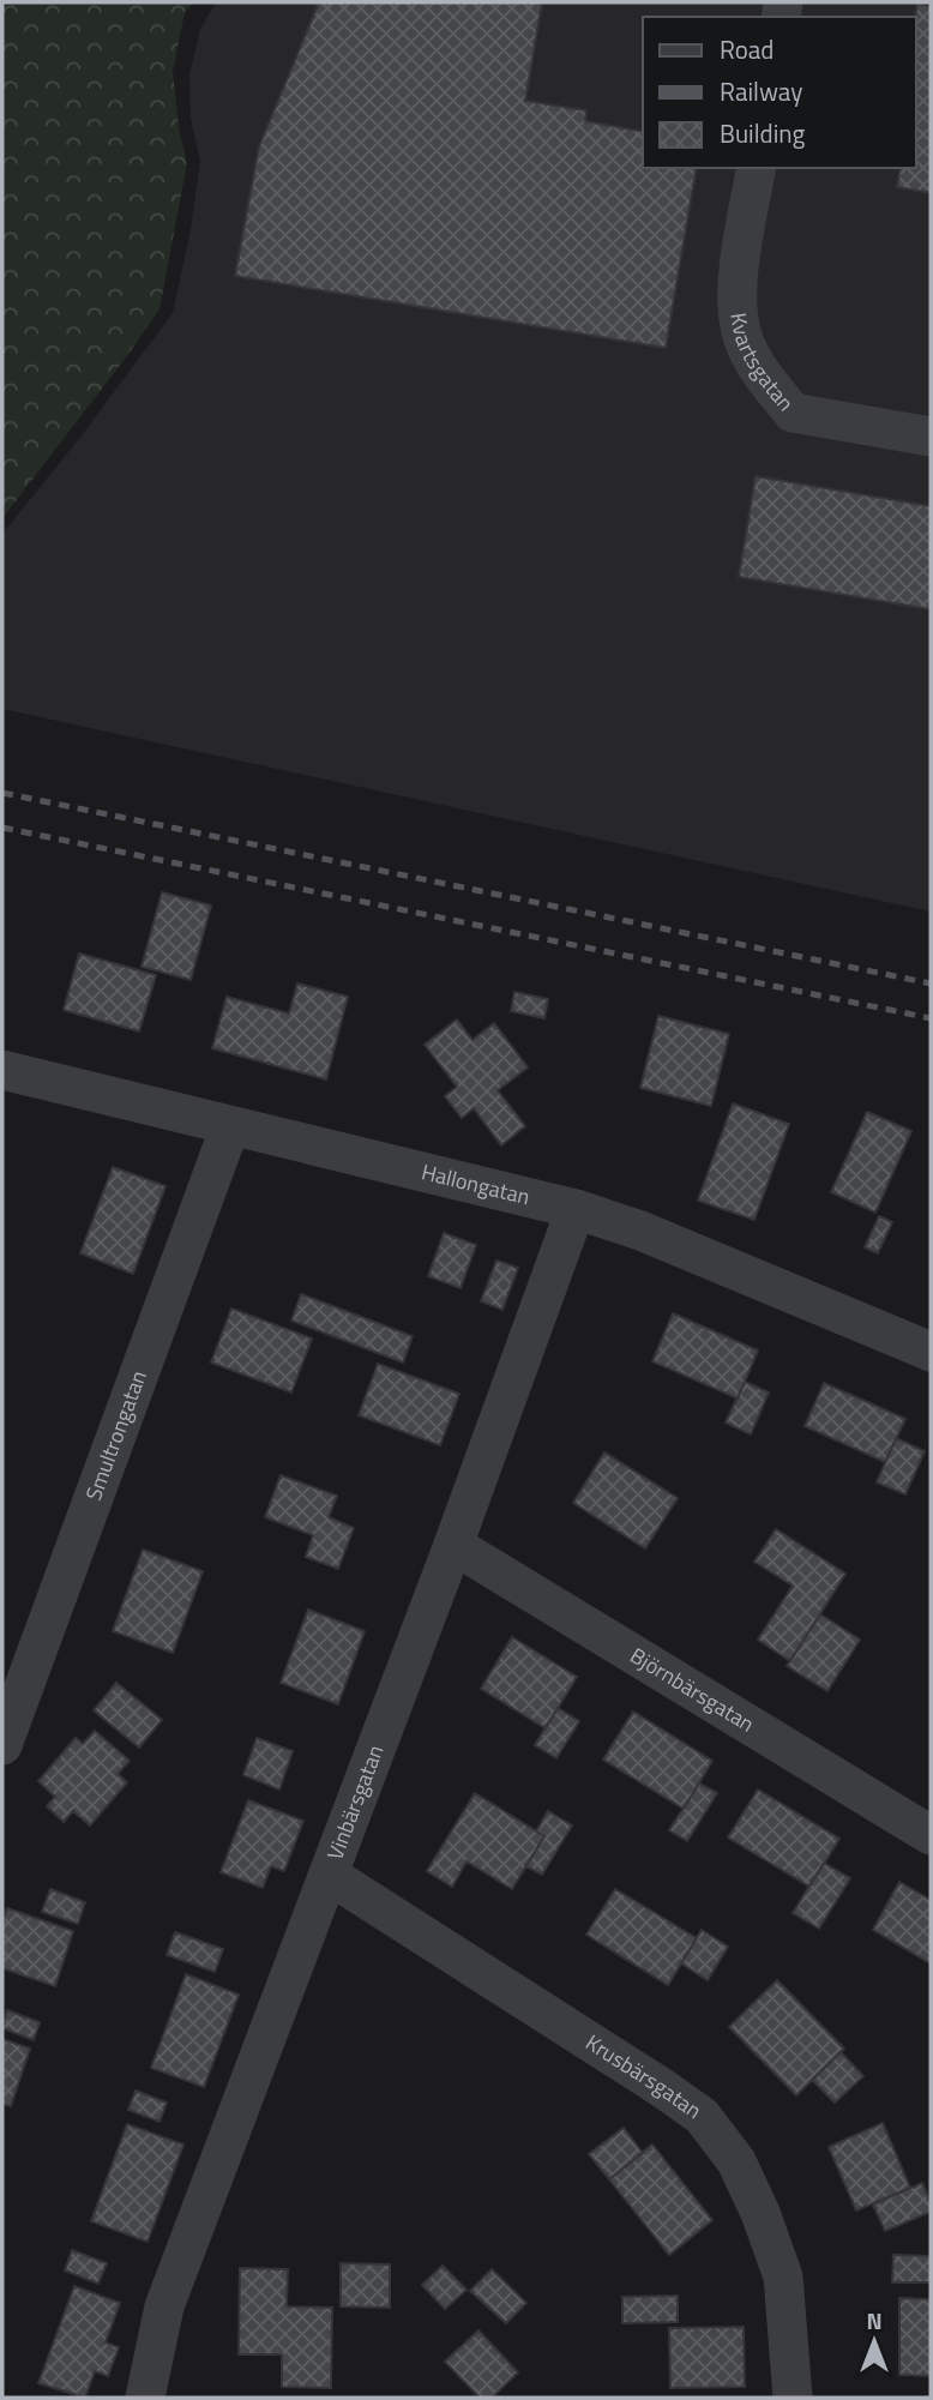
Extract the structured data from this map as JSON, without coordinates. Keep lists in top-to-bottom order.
{
  "streets": {
    "street": [
      "Kvartsgatan",
      "Hallongatan",
      "Smultrongatan",
      "Björnbärsgatan",
      "Vinbärsgatan",
      "Krusbärsgatan"
    ]
  },
  "crossings": [
    ["Hallongatan", "Smultrongatan"],
    ["Hallongatan", "Vinbärsgatan"],
    ["Björnbärsgatan", "Vinbärsgatan"],
    ["Vinbärsgatan", "Krusbärsgatan"]
  ],
  "legend": ["Road", "Railway", "Building"],
  "north": "top"
}
